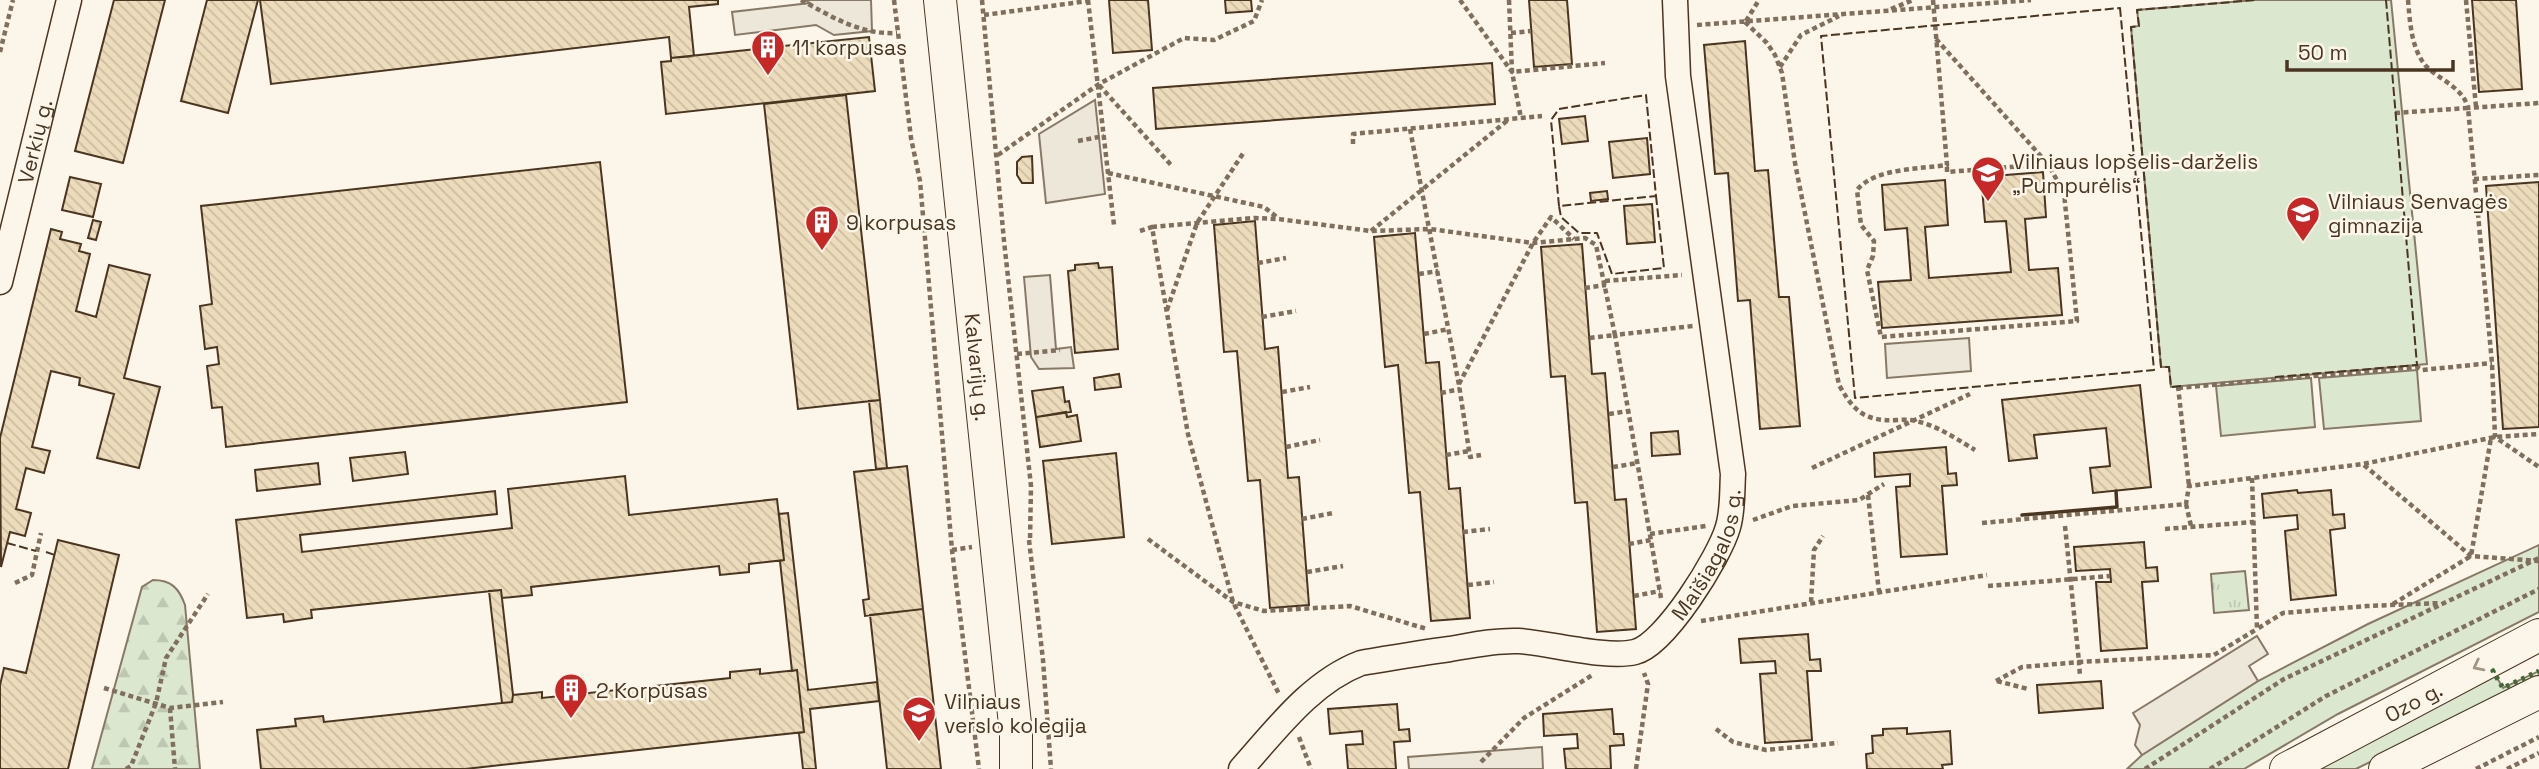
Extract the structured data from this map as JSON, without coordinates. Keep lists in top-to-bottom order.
{
  "streets": {
    "main road": ["Kalvarijų g.", "Ozo g."],
    "street": ["Verkių g.", "Maišiagalos g."]
  },
  "places": {
    "building": ["11 korpusas", "9 korpusas", "2 Korpusas"],
    "school or university": ["Vilniaus lopšelis-darželis „Pumpurėlis“", "Vilniaus Senvagės gimnazija", "Vilniaus verslo kolegija"]
  },
  "scale_bar": "50 m"
}
